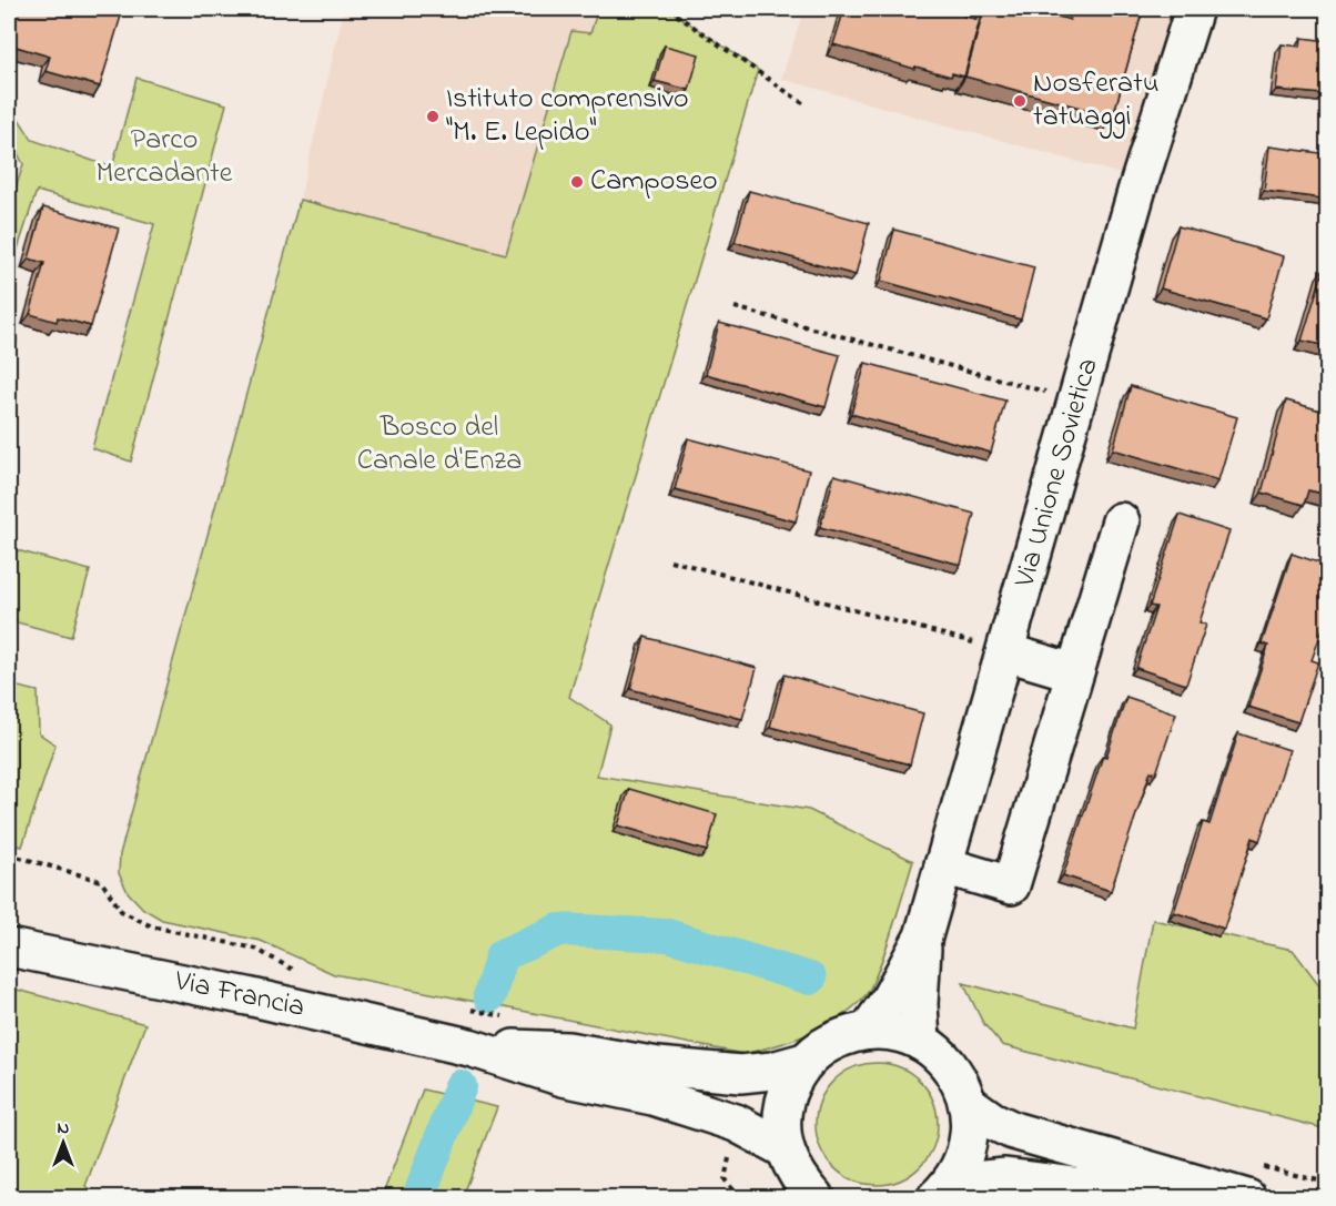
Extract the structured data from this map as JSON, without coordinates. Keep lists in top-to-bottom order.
{
  "streets": {
    "street": ["Via Unione Sovietica", "Via Francia"]
  },
  "crossings": [
    ["Via Unione Sovietica", "Via Francia"]
  ],
  "parks": ["Parco Mercadante", "Bosco del Canale d'Enza"],
  "places": ["Nosferatu tatuaggi", "Istituto comprensivo \"M. E. Lepido\"", "Camposeo"],
  "north": "top"
}
